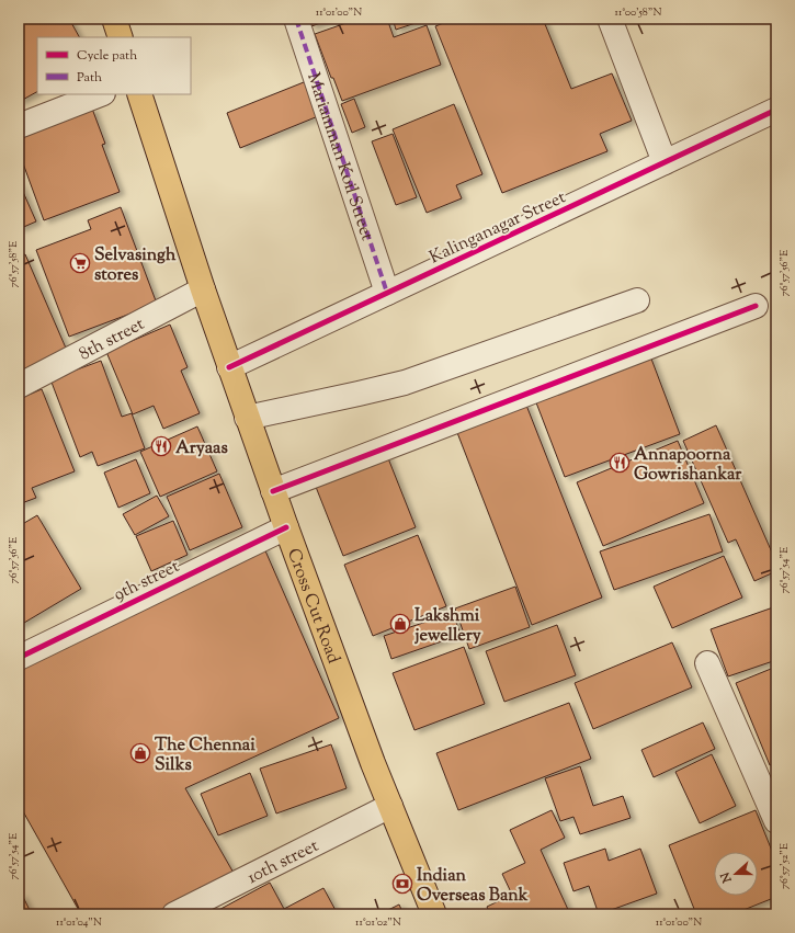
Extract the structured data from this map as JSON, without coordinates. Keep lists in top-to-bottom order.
{
  "streets": {
    "main road": ["Cross Cut Road"],
    "street": [
      "Mariamman Koil Street",
      "Kalinganagar Street",
      "8th street",
      "9th street",
      "10th street"
    ]
  },
  "crossings": [
    ["Mariamman Koil Street", "Kalinganagar Street"],
    ["Kalinganagar Street", "Cross Cut Road"],
    ["8th street", "Cross Cut Road"],
    ["9th street", "Cross Cut Road"],
    ["Cross Cut Road", "10th street"]
  ],
  "places": {
    "supermarket": ["Selvasingh stores"],
    "restaurant": ["Aryaas", "Annapoorna Gowrishankar"],
    "shop": ["Lakshmi jewellery", "The Chennai Silks"],
    "bank": ["Indian Overseas Bank"]
  },
  "legend": ["Cycle path", "Path"],
  "north": "left",
  "coordinates": [
    "11°01'00\"N",
    "11°00'58\"N",
    "76°57'58\"E",
    "76°57'56\"E",
    "76°57'54\"E",
    "76°57'52\"E",
    "11°01'04\"N",
    "11°01'02\"N"
  ]
}
